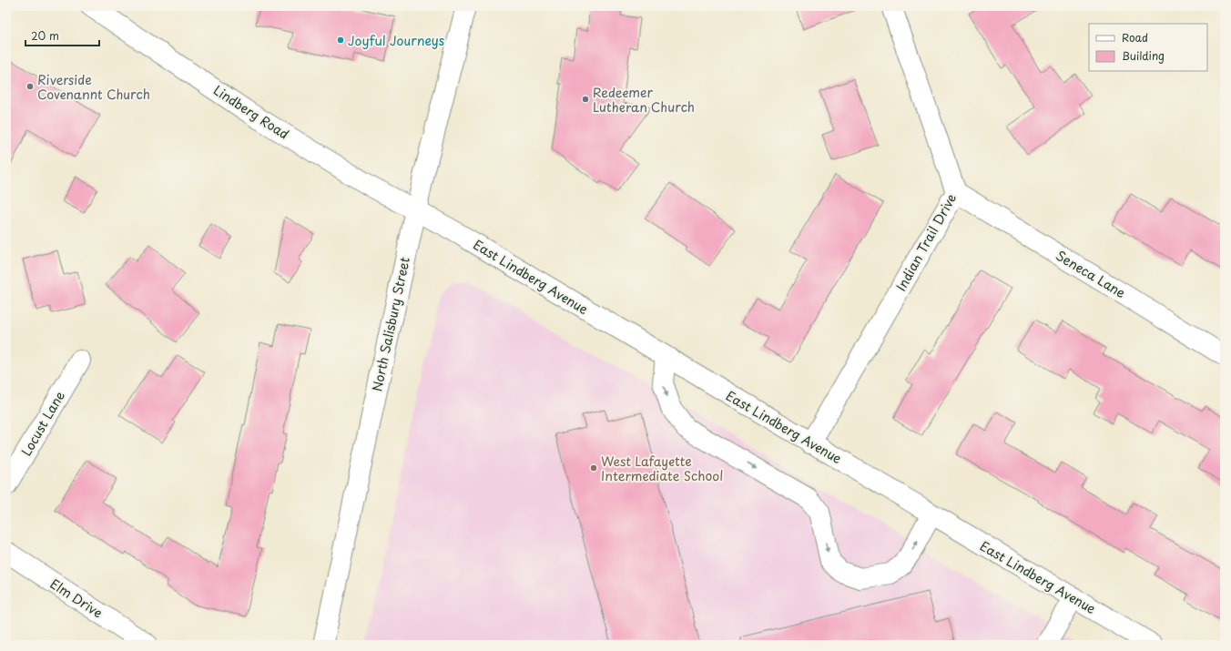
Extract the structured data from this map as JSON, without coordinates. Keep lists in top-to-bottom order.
{
  "streets": {
    "street": [
      "Lindberg Road",
      "Indian Trail Drive",
      "Seneca Lane",
      "East Lindberg Avenue",
      "North Salisbury Street",
      "Locust Lane",
      "Elm Drive"
    ]
  },
  "crossings": [
    ["Lindberg Road", "East Lindberg Avenue"],
    ["Lindberg Road", "North Salisbury Street"],
    ["Indian Trail Drive", "Seneca Lane"],
    ["Indian Trail Drive", "East Lindberg Avenue"],
    ["East Lindberg Avenue", "North Salisbury Street"]
  ],
  "places": [
    "Joyful Journeys",
    "Riverside Covenannt Church",
    "Redeemer Lutheran Church",
    "West Lafayette Intermediate School"
  ],
  "legend": ["Road", "Building"],
  "scale_bar": "20 m"
}
